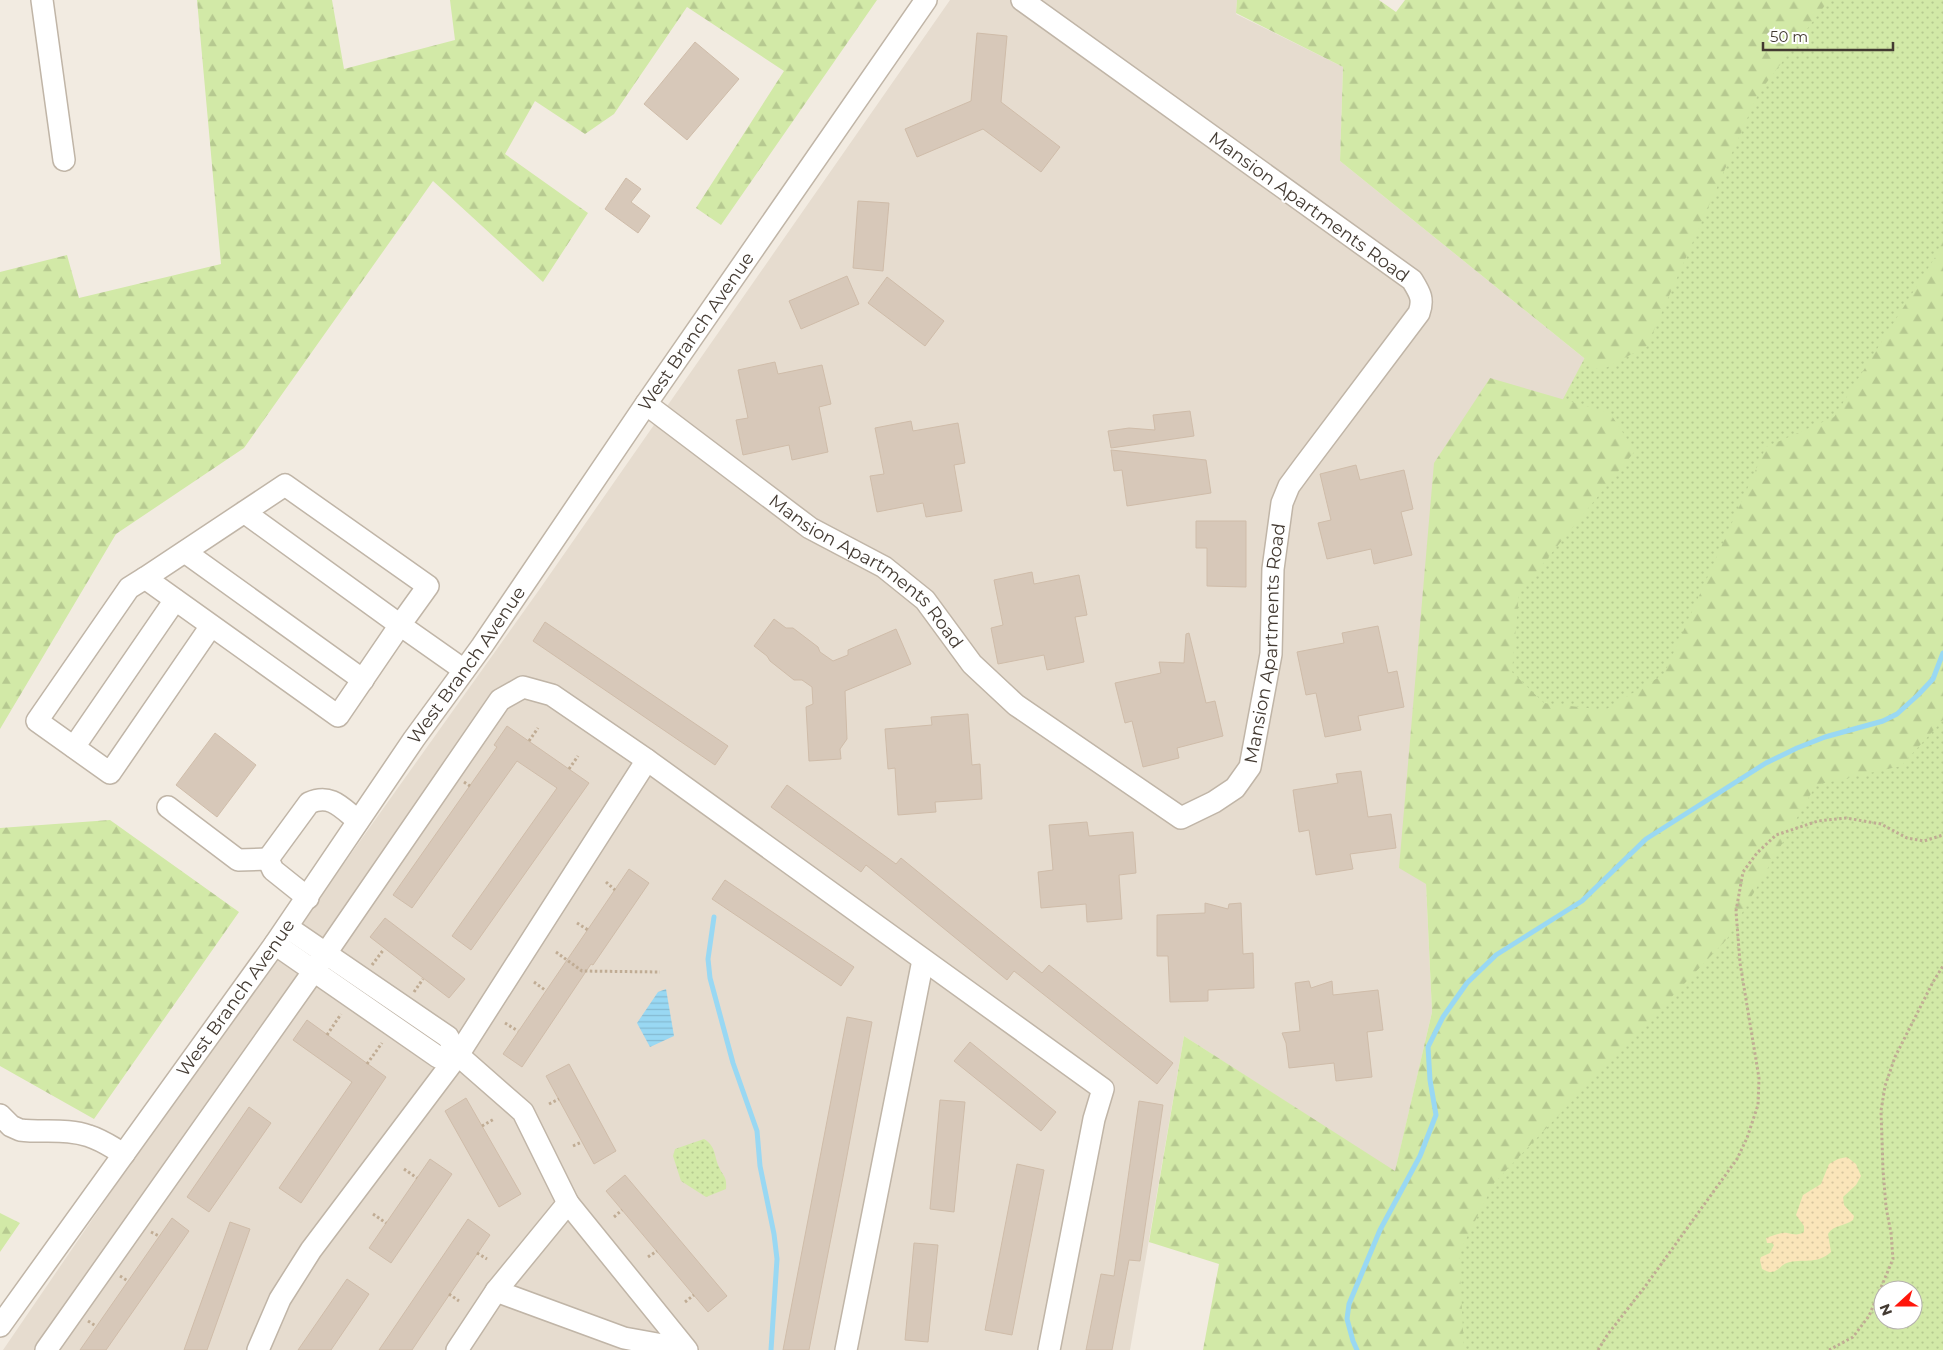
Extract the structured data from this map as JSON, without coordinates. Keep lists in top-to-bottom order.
{
  "streets": {
    "street": ["Mansion Apartments Road", "West Branch Avenue"]
  },
  "crossings": [
    ["Mansion Apartments Road", "West Branch Avenue"]
  ],
  "scale_bar": "50 m",
  "north": "left"
}
